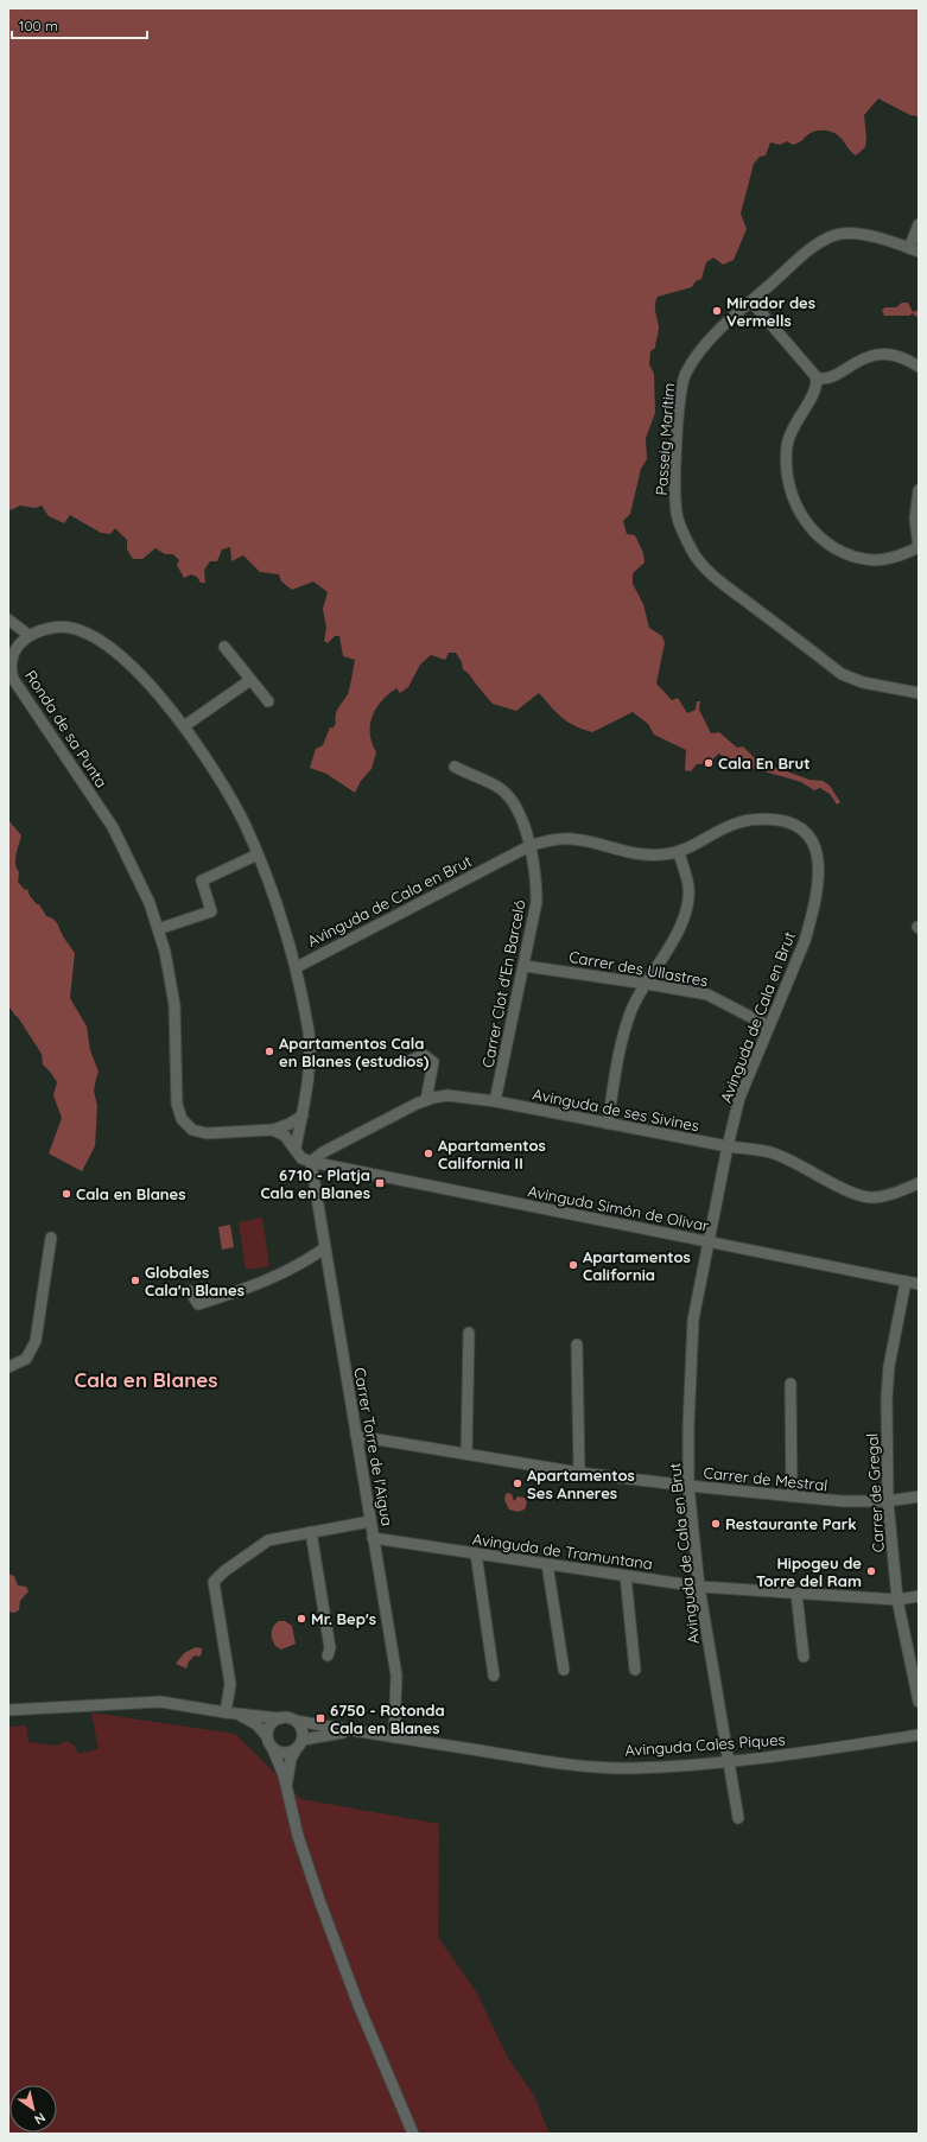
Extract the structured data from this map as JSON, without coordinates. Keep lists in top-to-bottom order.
{
  "streets": {
    "street": [
      "Passeig Marítim",
      "Ronda de sa Punta",
      "Avinguda de Cala en Brut",
      "Carrer des Ullastres",
      "Carrer Clot d'En Barceló",
      "Avinguda de ses Sivines",
      "Avinguda Simón de Olivar",
      "Carrer Torre de l'Aigua",
      "Carrer de Mestral",
      "Carrer de Gregal",
      "Avinguda de Tramuntana",
      "Avinguda Cales Piques"
    ]
  },
  "crossings": [
    ["Avinguda de Cala en Brut", "Carrer des Ullastres"],
    ["Avinguda de Cala en Brut", "Carrer Clot d'En Barceló"],
    ["Avinguda de Cala en Brut", "Avinguda de ses Sivines"],
    ["Avinguda de Cala en Brut", "Avinguda Simón de Olivar"],
    ["Avinguda de Cala en Brut", "Carrer de Mestral"],
    ["Avinguda de Cala en Brut", "Avinguda de Tramuntana"],
    ["Avinguda de Cala en Brut", "Avinguda Cales Piques"],
    ["Carrer des Ullastres", "Carrer Clot d'En Barceló"],
    ["Carrer Clot d'En Barceló", "Avinguda de ses Sivines"],
    ["Avinguda de ses Sivines", "Avinguda Simón de Olivar"],
    ["Avinguda de ses Sivines", "Carrer Torre de l'Aigua"],
    ["Avinguda Simón de Olivar", "Carrer Torre de l'Aigua"],
    ["Avinguda Simón de Olivar", "Carrer de Gregal"],
    ["Carrer Torre de l'Aigua", "Carrer de Mestral"],
    ["Carrer Torre de l'Aigua", "Avinguda de Tramuntana"],
    ["Carrer Torre de l'Aigua", "Avinguda Cales Piques"],
    ["Carrer de Mestral", "Carrer de Gregal"],
    ["Carrer de Gregal", "Avinguda de Tramuntana"]
  ],
  "districts": ["Cala en Blanes"],
  "places": {
    "other": [
      "Mirador des Vermells",
      "Cala En Brut",
      "Apartamentos Cala en Blanes (estudios)",
      "Apartamentos California II",
      "Cala en Blanes",
      "Apartamentos California",
      "Globales Cala'n Blanes",
      "Apartamentos Ses Anneres",
      "Restaurante Park",
      "Hipogeu de Torre del Ram",
      "Mr. Bep's"
    ],
    "transit": ["6710 - Platja Cala en Blanes", "6750 - Rotonda Cala en Blanes"]
  },
  "scale_bar": "100 m",
  "north": "bottom right"
}
